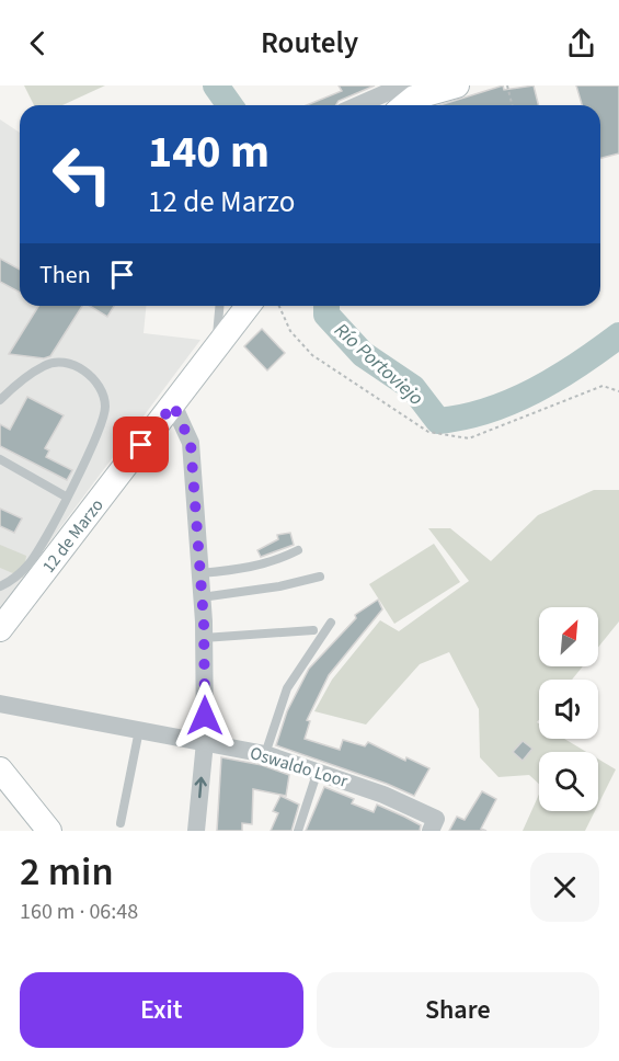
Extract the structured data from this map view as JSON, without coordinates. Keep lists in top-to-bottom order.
{
  "streets": {
    "street": ["12 de Marzo", "Oswaldo Loor"]
  },
  "water": ["Río Portoviejo"],
  "north": "top right",
  "page": {
    "header": "Routely",
    "turn": ["140 m", "12 de Marzo"],
    "then": "Then",
    "heading": ["2 min", "160 m · 06:48"],
    "buttons": ["Exit", "Share"]
  }
}
